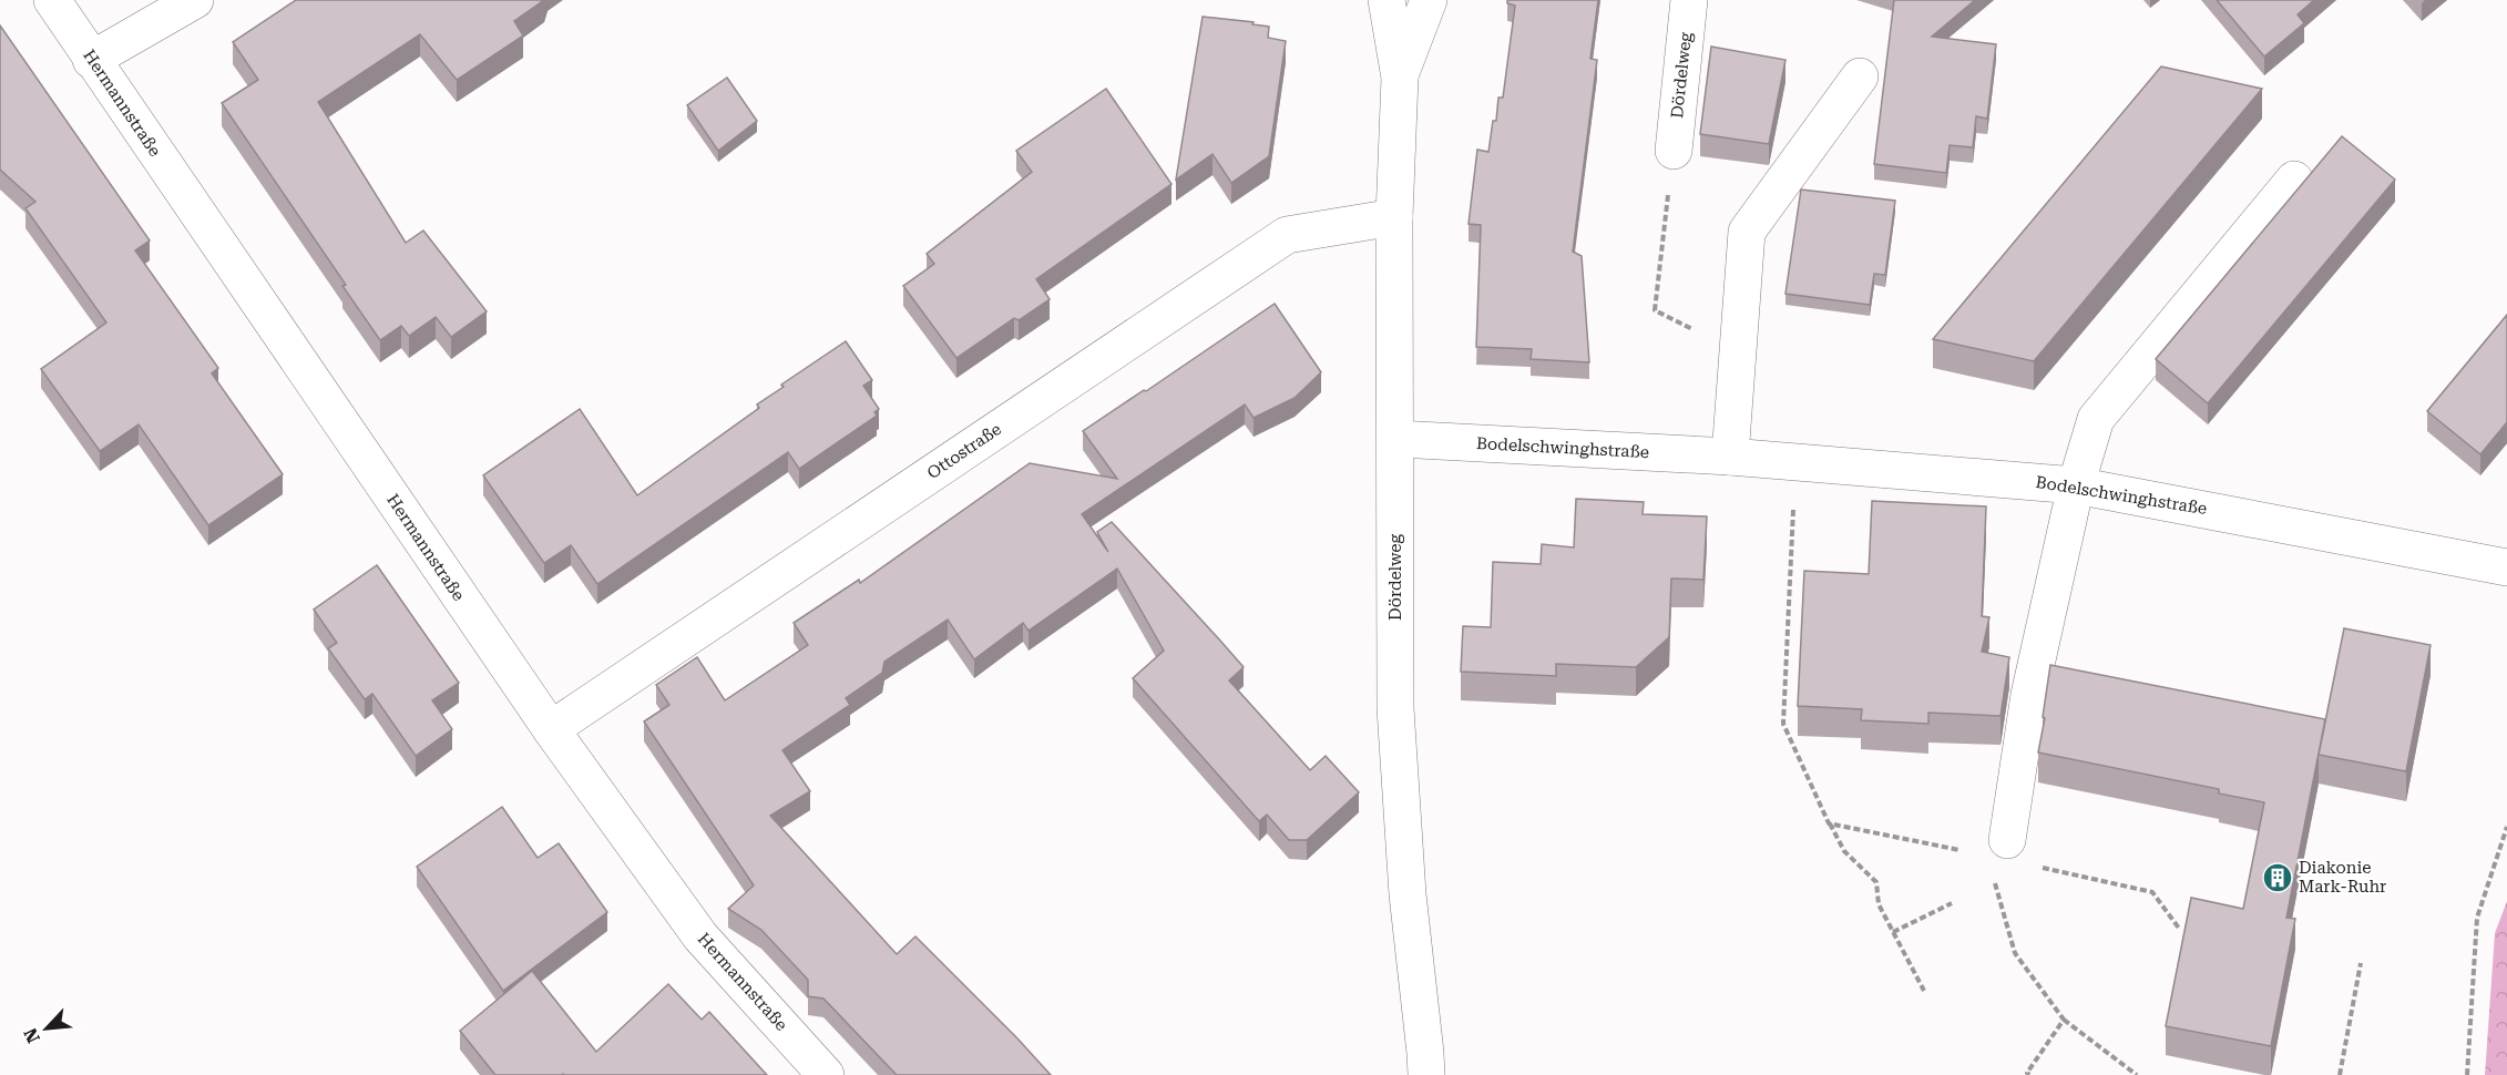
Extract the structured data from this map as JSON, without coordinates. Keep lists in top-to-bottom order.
{
  "streets": {
    "street": [
      "Dördelweg",
      "Hermannstraße",
      "Bodelschwinghstraße",
      "Ottostraße"
    ]
  },
  "crossings": [
    ["Dördelweg", "Bodelschwinghstraße"],
    ["Dördelweg", "Ottostraße"],
    ["Hermannstraße", "Ottostraße"]
  ],
  "places": {
    "building": ["Diakonie Mark-Ruhr"]
  },
  "north": "bottom left"
}
